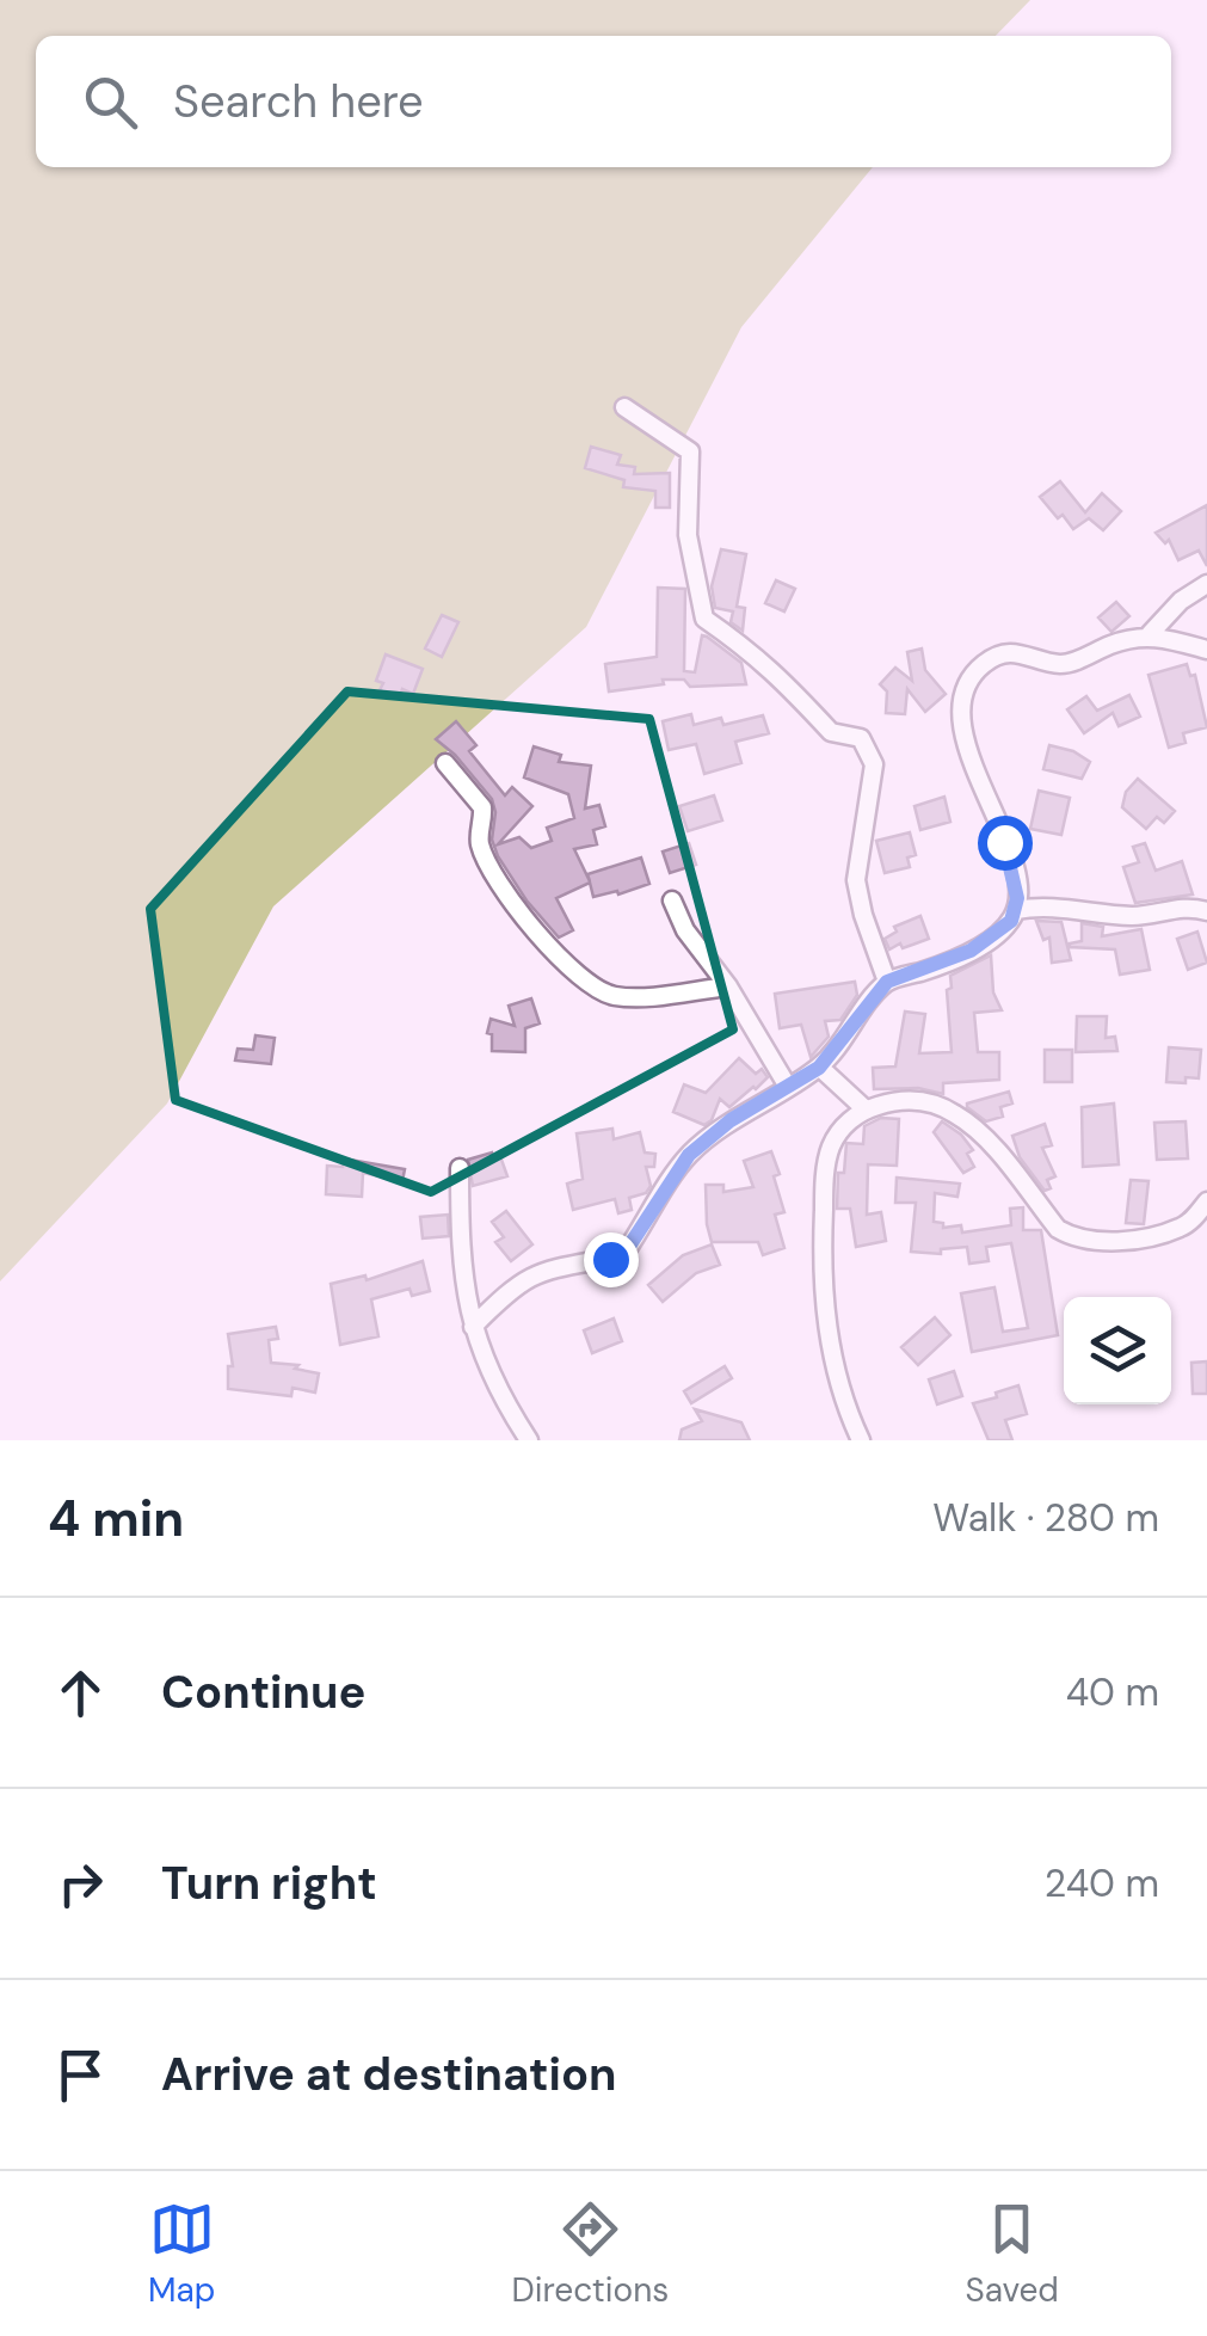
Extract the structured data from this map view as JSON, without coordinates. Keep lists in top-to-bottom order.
{
  "page": {
    "search": "Search here",
    "heading": ["4 min", "Walk · 280 m"],
    "list": [
      ["Continue", "40 m"],
      ["Turn right", "240 m"],
      "Arrive at destination"
    ],
    "nav": ["Map", "Directions", "Saved"]
  }
}
